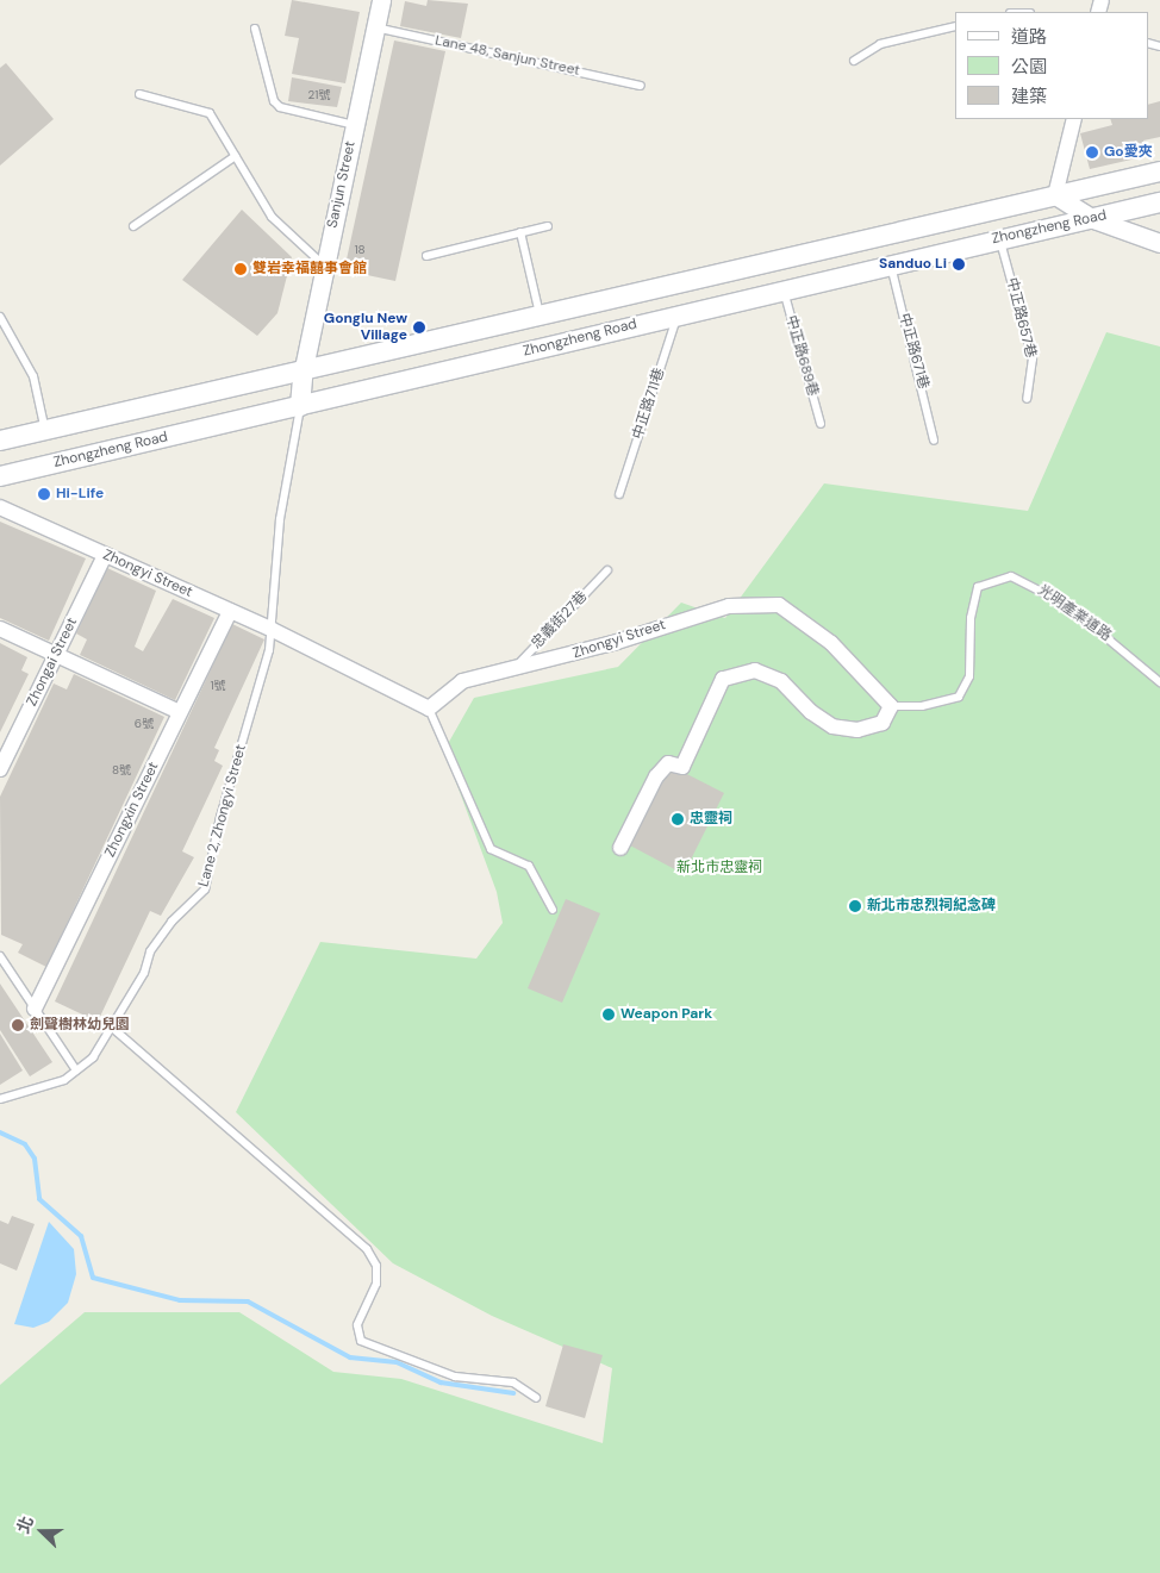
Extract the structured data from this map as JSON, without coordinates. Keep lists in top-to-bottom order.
{
  "streets": {
    "main road": ["Zhongzheng Road"],
    "street": [
      "Sanjun Street",
      "Zhongyi Street",
      "Zhongai Street",
      "Zhongxin Street"
    ],
    "lane": [
      "Lane 48, Sanjun Street",
      "中正路657巷",
      "中正路671巷",
      "中正路689巷",
      "中正路711巷",
      "光明產業道路",
      "忠義街27巷",
      "Lane 2, Zhongyi Street"
    ]
  },
  "crossings": [
    ["Lane 48, Sanjun Street", "Sanjun Street"],
    ["Sanjun Street", "Zhongzheng Road"],
    ["Zhongzheng Road", "中正路657巷"],
    ["Zhongzheng Road", "中正路671巷"],
    ["Zhongzheng Road", "中正路689巷"],
    ["Zhongzheng Road", "中正路711巷"],
    ["Zhongzheng Road", "Lane 2, Zhongyi Street"],
    ["Zhongyi Street", "光明產業道路"],
    ["Zhongyi Street", "忠義街27巷"],
    ["Zhongyi Street", "Zhongai Street"],
    ["Zhongyi Street", "Zhongxin Street"],
    ["Zhongyi Street", "Lane 2, Zhongyi Street"]
  ],
  "parks": ["新北市忠靈祠"],
  "places": [
    "Go愛夾",
    "Sanduo Li",
    "雙岩幸福囍事會館",
    "Gonglu New Village",
    "Hi-Life",
    "忠靈祠",
    "新北市忠烈祠紀念碑",
    "Weapon Park",
    "劍聲樹林幼兒園"
  ],
  "house_numbers": [
    "21號",
    "18",
    "1號",
    "6號",
    "8號"
  ],
  "legend": ["道路", "公園", "建築"],
  "north": "left"
}
